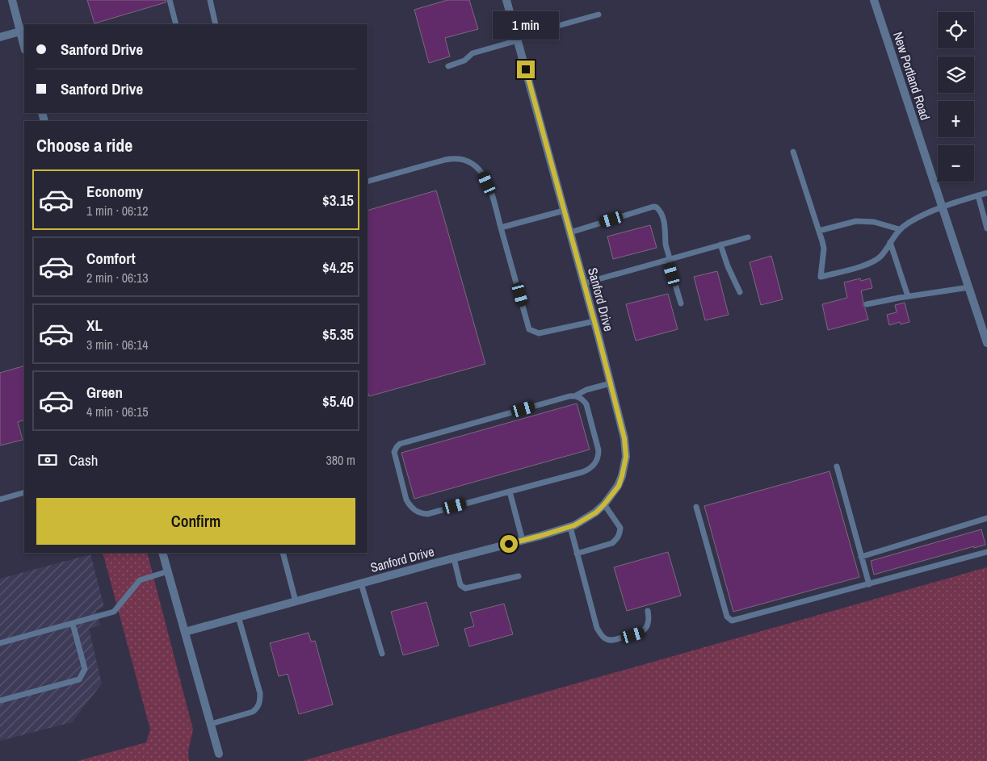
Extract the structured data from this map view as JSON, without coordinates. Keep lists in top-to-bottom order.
{
  "streets": {
    "street": ["New Portland Road", "Sanford Drive"]
  },
  "page": {
    "bubble": "1 min",
    "map_buttons": ["+", "−"],
    "banner": ["Sanford Drive", "Sanford Drive"],
    "heading": "Choose a ride",
    "list": [
      {
        "name": "Economy",
        "note": "1 min · 06:12",
        "value": "$3.15"
      },
      {
        "name": "Comfort",
        "note": "2 min · 06:13",
        "value": "$4.25"
      },
      {
        "name": "XL",
        "note": "3 min · 06:14",
        "value": "$5.35"
      },
      {
        "name": "Green",
        "note": "4 min · 06:15",
        "value": "$5.40"
      }
    ],
    "pay": ["Cash", "380 m"],
    "buttons": "Confirm"
  }
}
